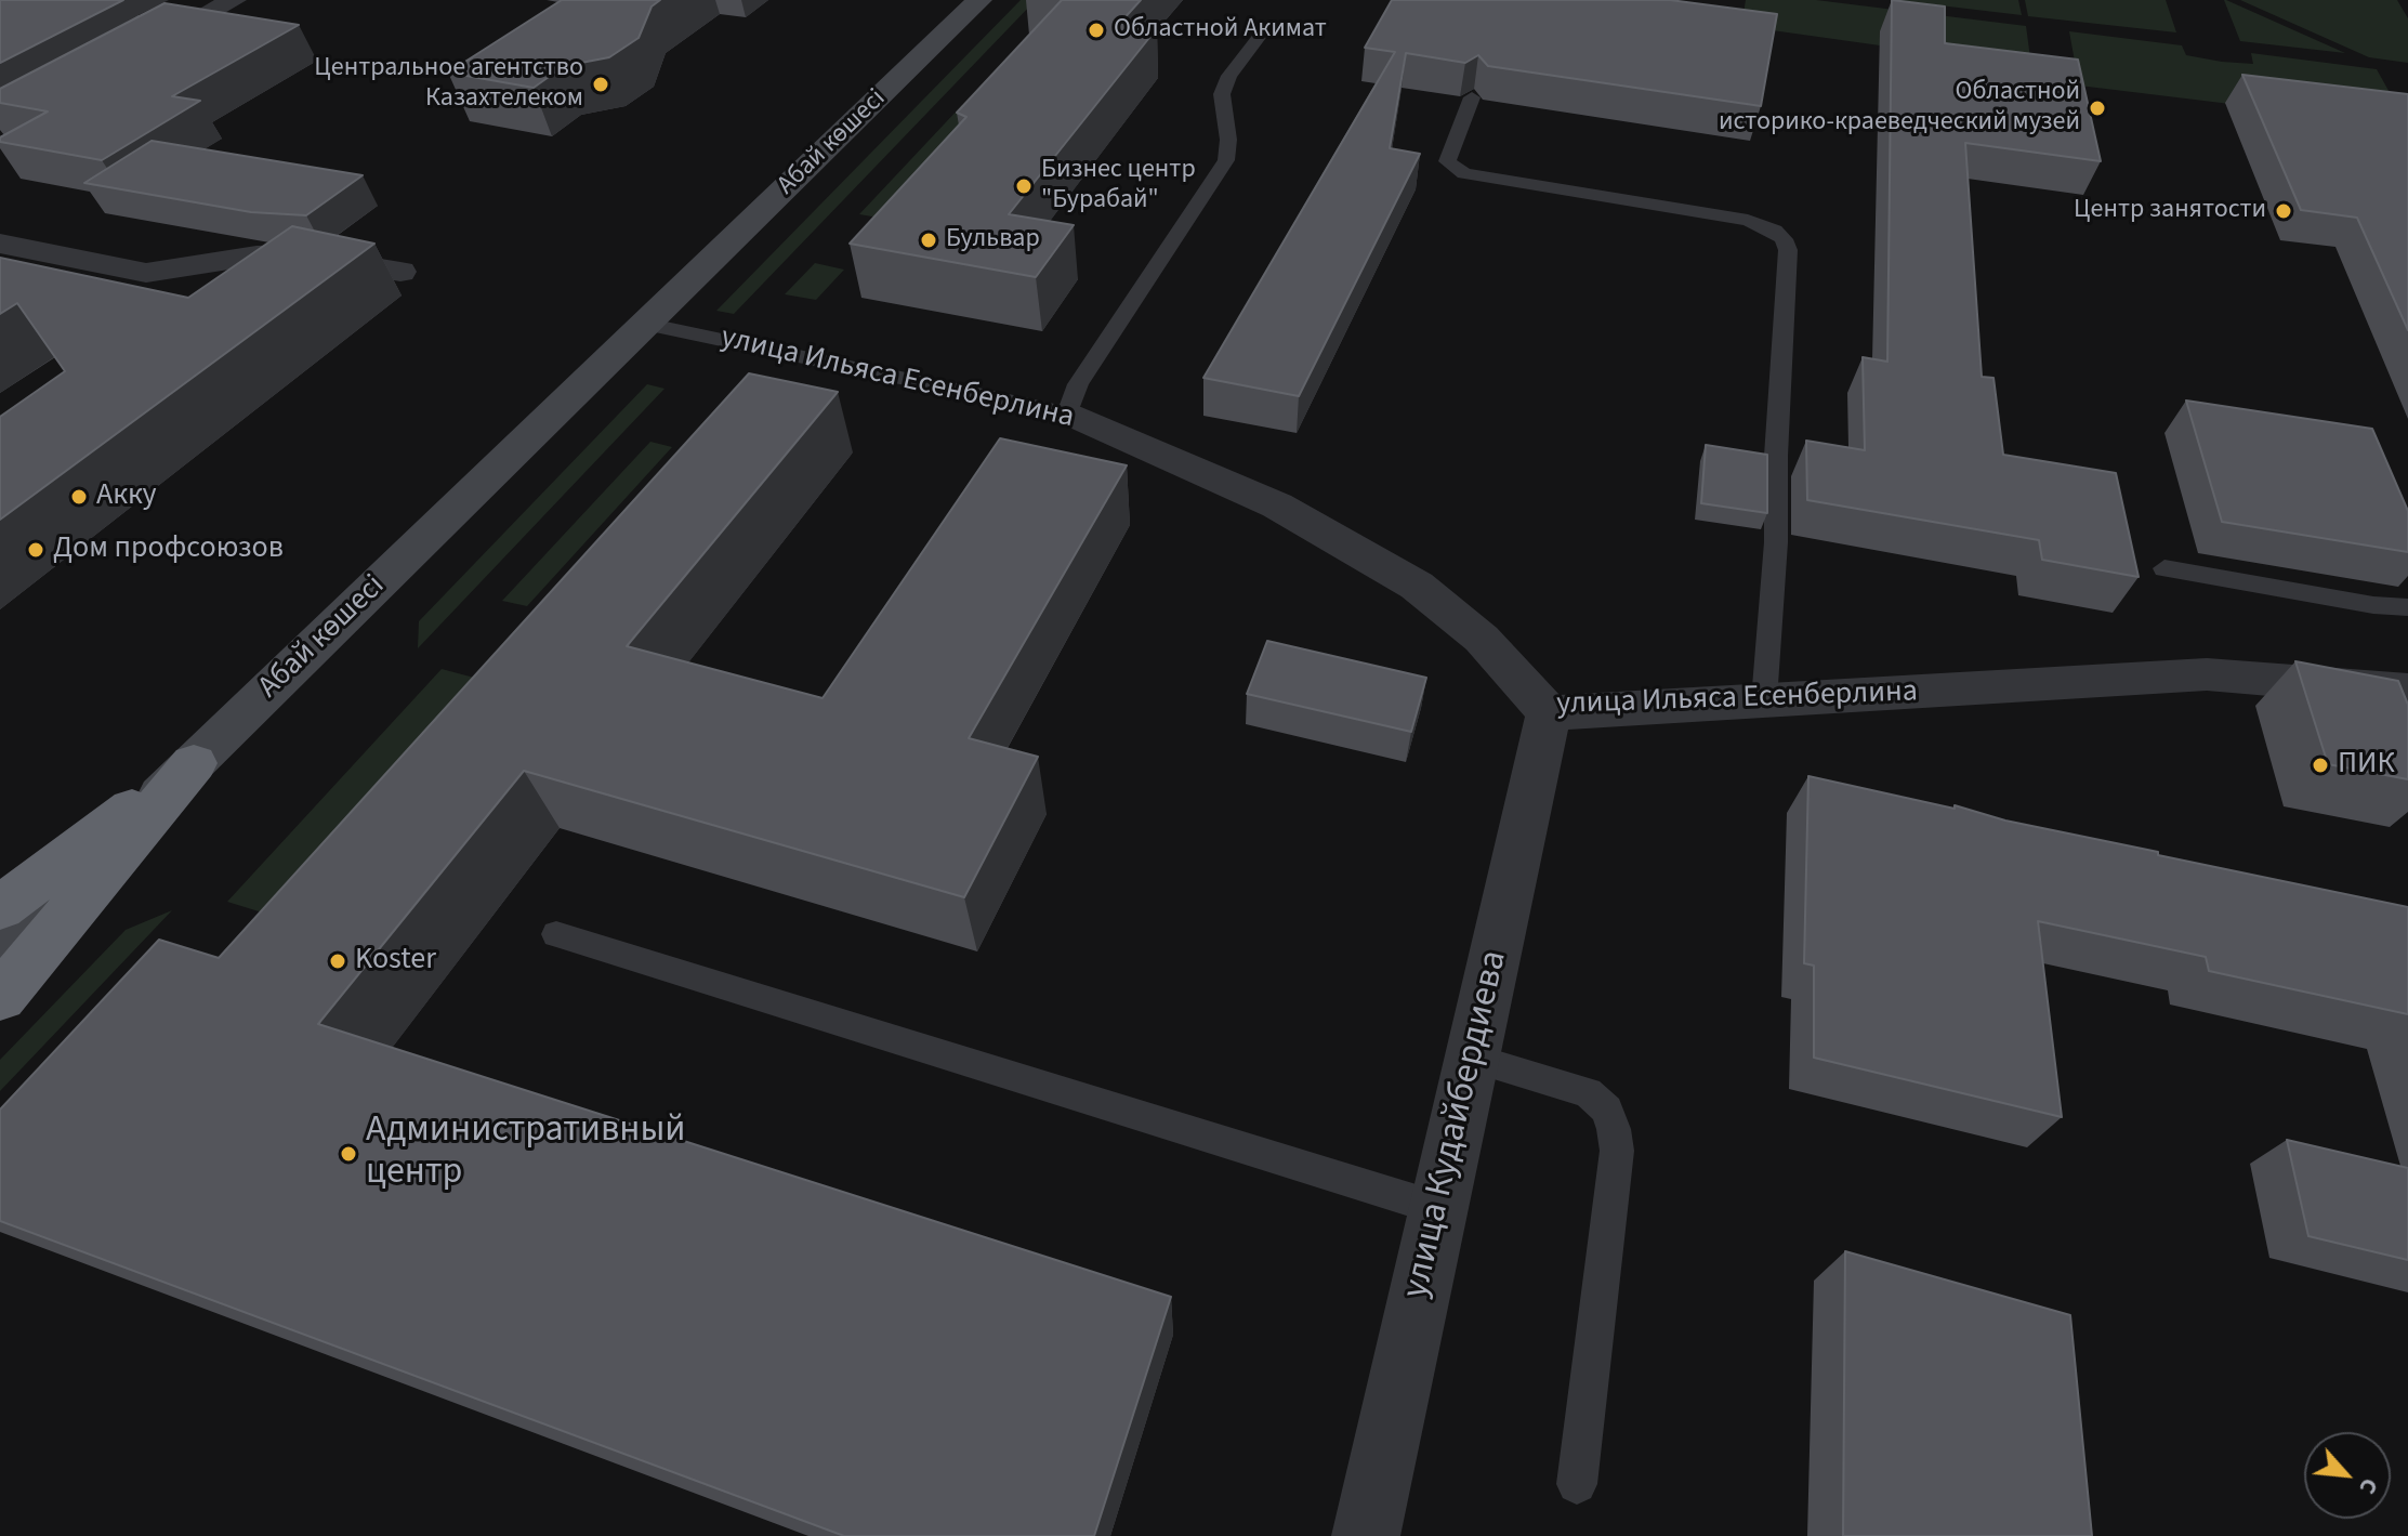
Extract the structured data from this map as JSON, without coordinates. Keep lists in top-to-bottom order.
{
  "streets": {
    "street": ["Абай көшесі", "улица Ильяса Есенберлина", "улица Кудайбердиева"]
  },
  "crossings": [
    ["Абай көшесі", "улица Ильяса Есенберлина"],
    ["улица Ильяса Есенберлина", "улица Кудайбердиева"]
  ],
  "places": [
    "Областной Акимат",
    "Центральное агентство Казахтелеком",
    "Областной историко-краеведческий музей",
    "Бизнес центр \"Бурабай\"",
    "Центр занятости",
    "Бульвар",
    "Акку",
    "Дом профсоюзов",
    "ПИК",
    "Koster",
    "Административный центр"
  ],
  "north": "bottom right"
}
